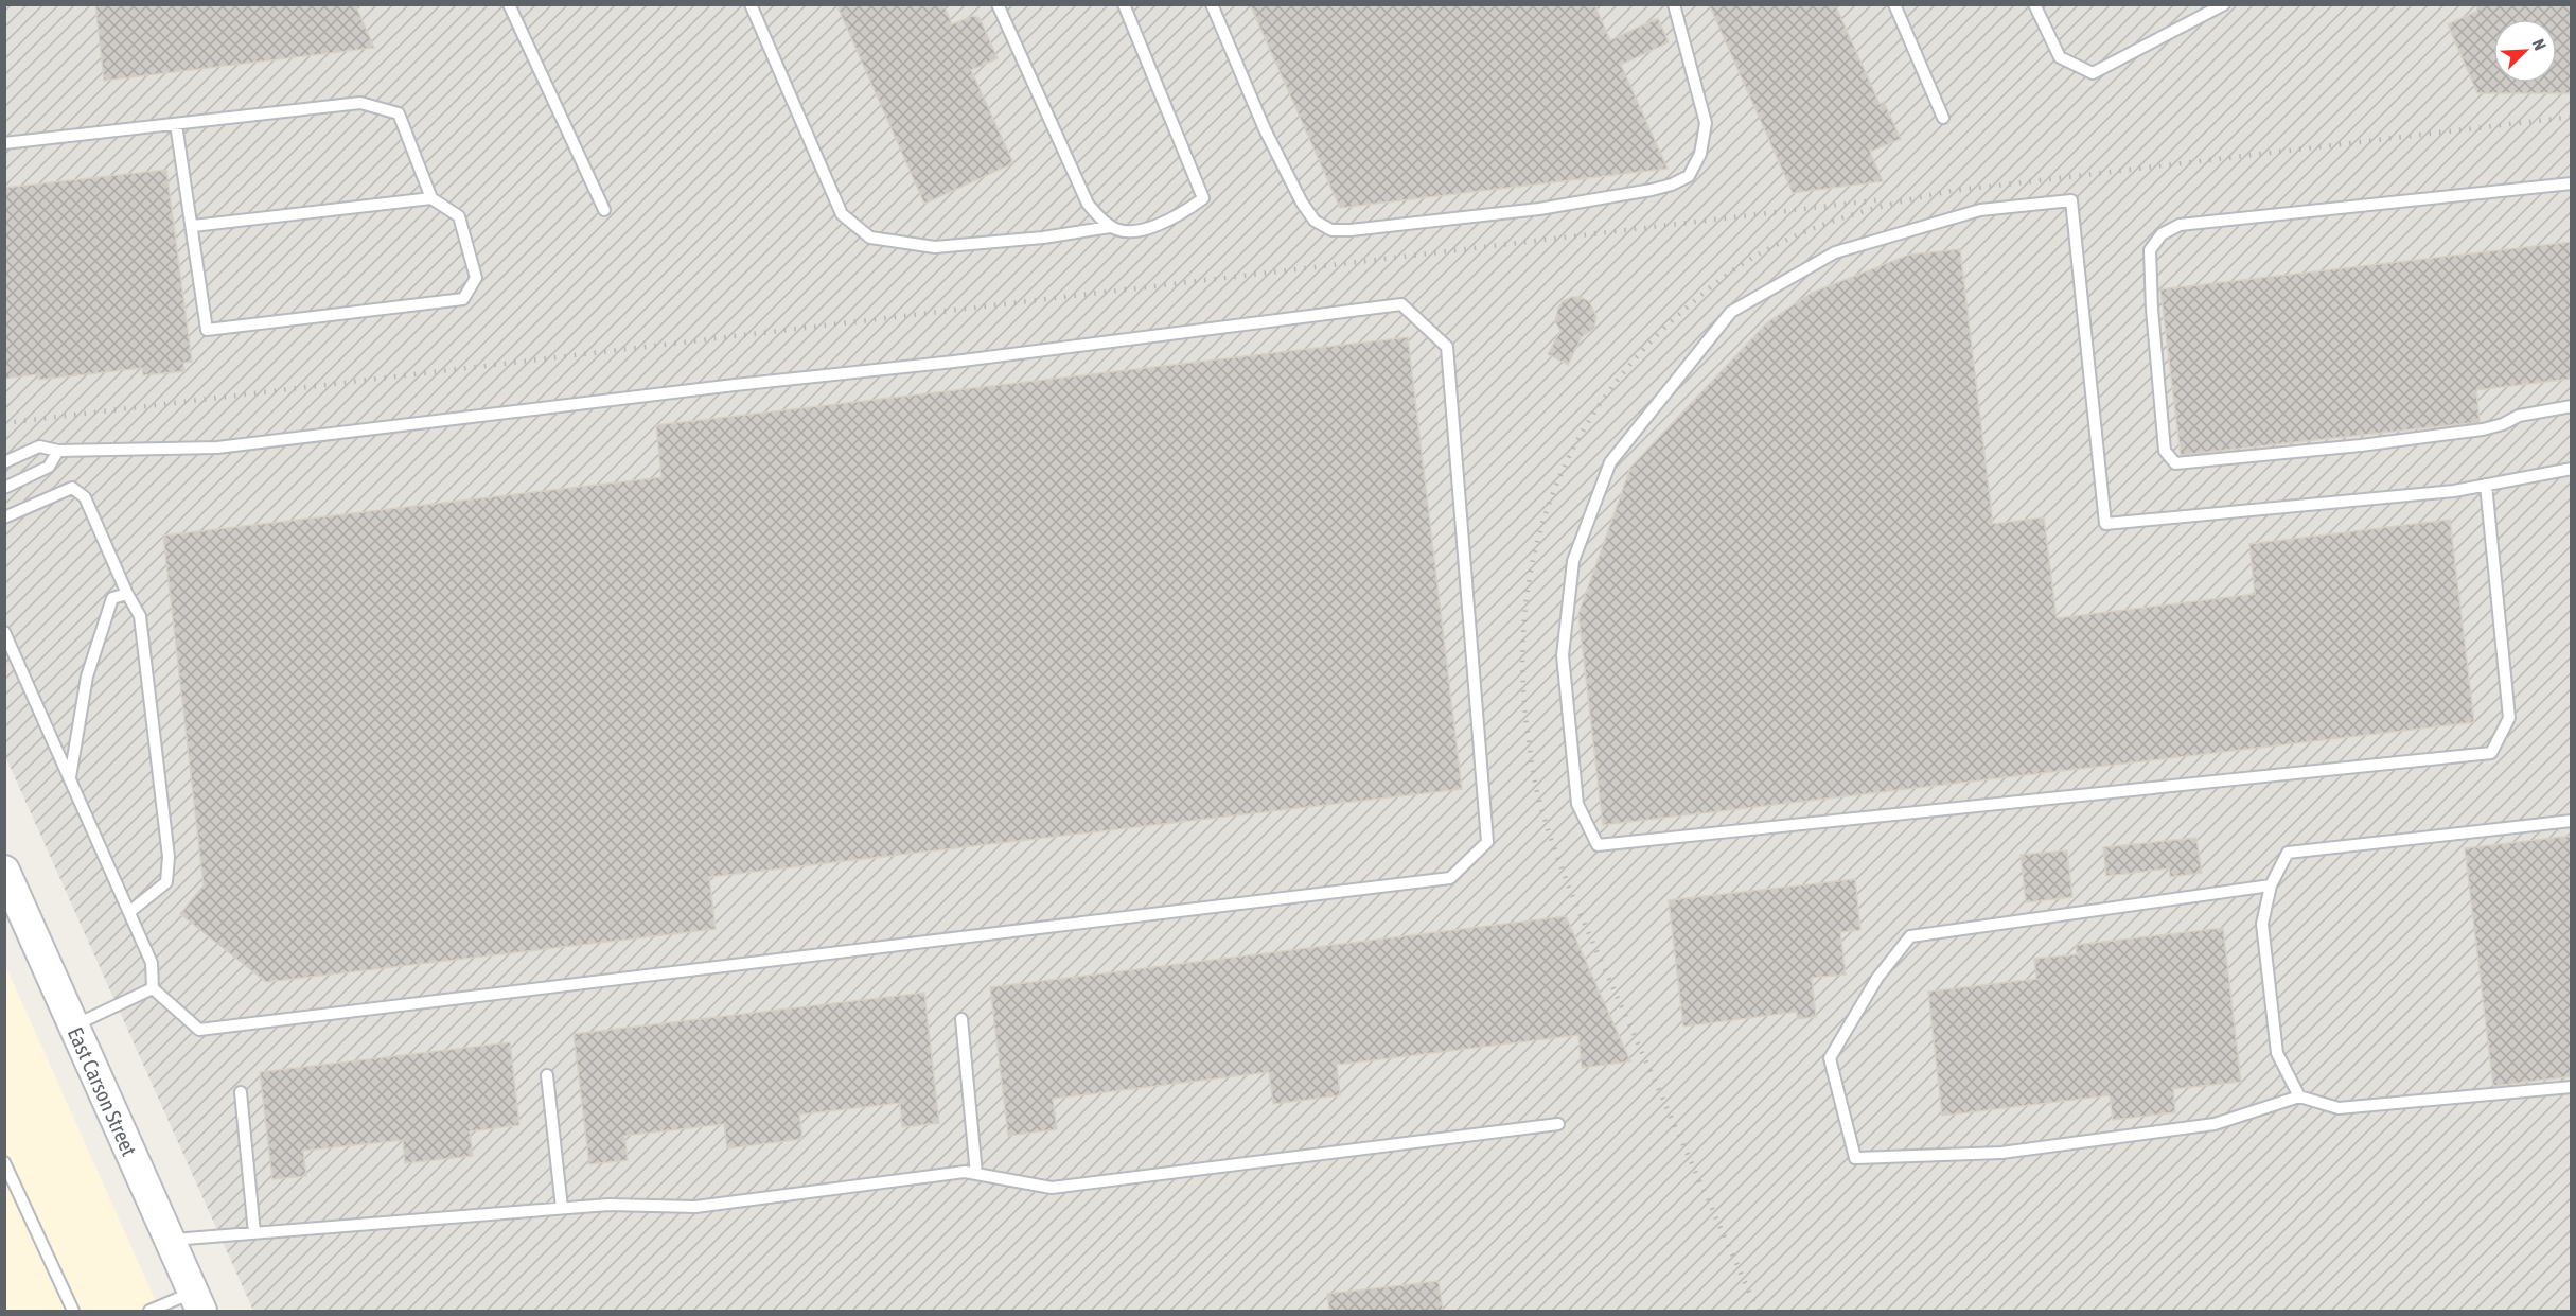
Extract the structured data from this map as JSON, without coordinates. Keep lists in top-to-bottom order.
{
  "streets": {
    "main road": ["East Carson Street"]
  },
  "north": "top right"
}
